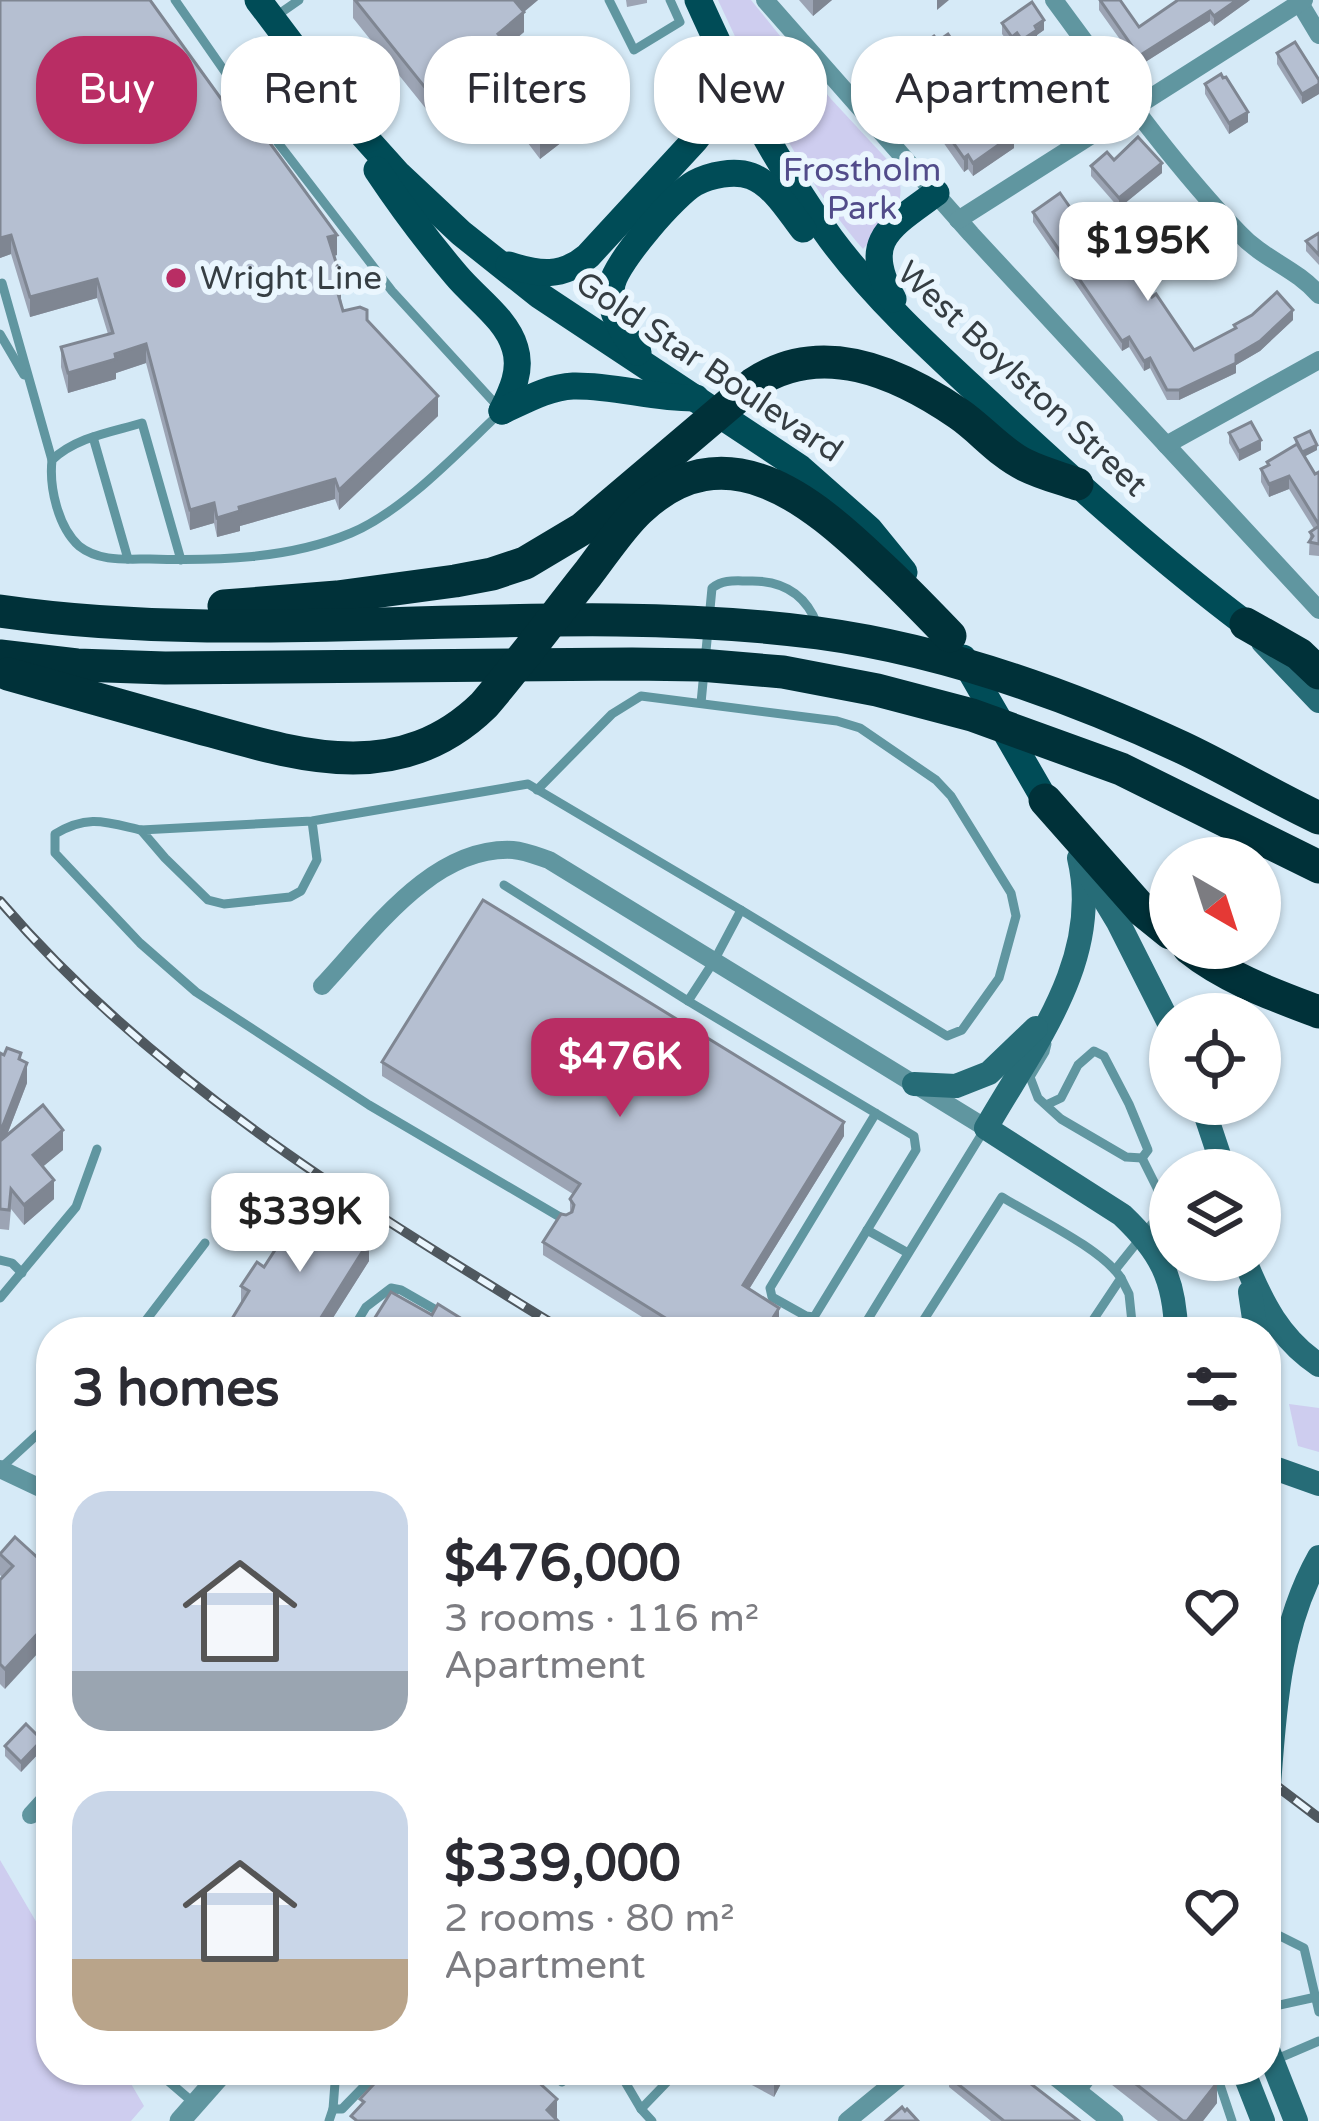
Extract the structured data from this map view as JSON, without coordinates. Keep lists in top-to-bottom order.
{
  "streets": {
    "main road": ["Gold Star Boulevard", "West Boylston Street"]
  },
  "parks": ["Frostholm Park"],
  "places": ["Wright Line"],
  "north": "bottom right",
  "page": {
    "chip": [
      "Buy",
      "Rent",
      "Filters",
      "New",
      "Apartment"
    ],
    "price": ["$195K", "$476K", "$339K"],
    "heading": "3 homes",
    "list": [
      {
        "name": "$476,000",
        "note": "3 rooms · 116 m² · Apartment"
      },
      {
        "name": "$339,000",
        "note": "2 rooms · 80 m² · Apartment"
      }
    ]
  }
}
